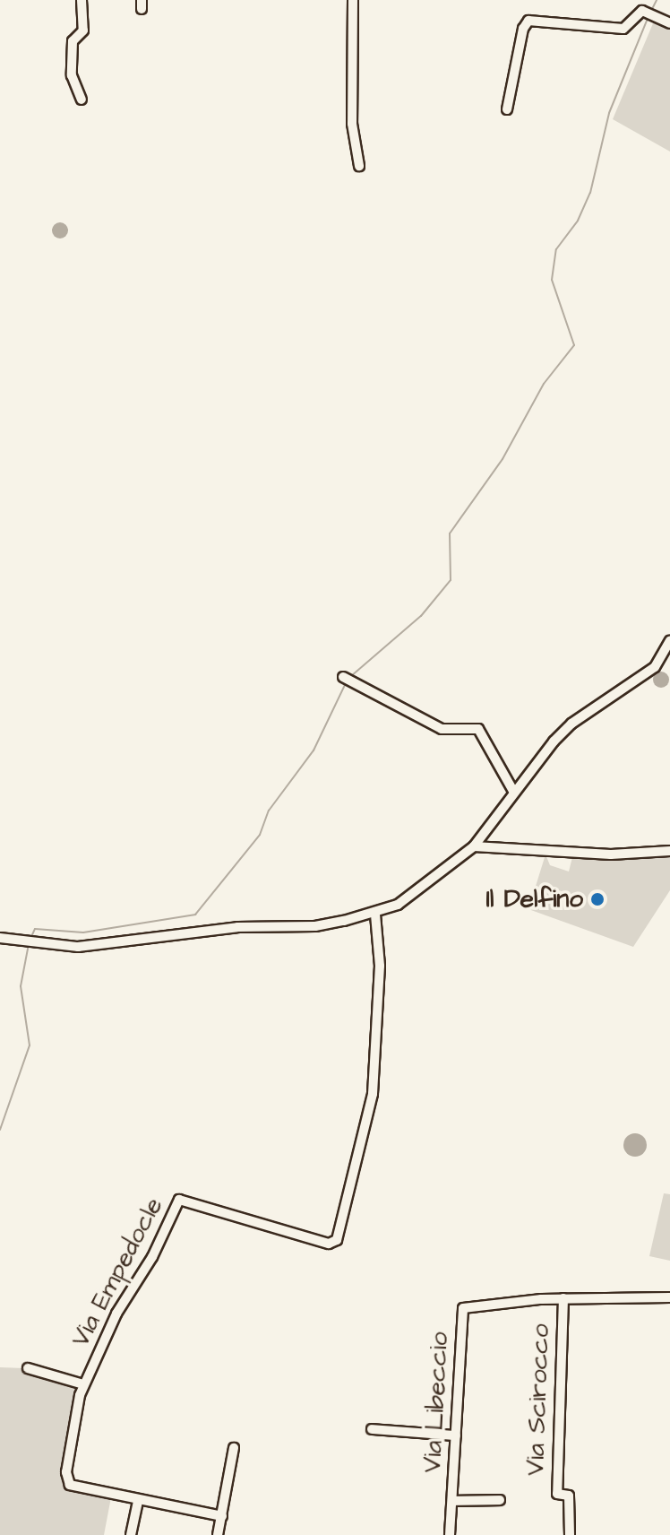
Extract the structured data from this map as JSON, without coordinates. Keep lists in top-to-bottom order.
{
  "streets": {
    "street": ["Via Empedocle", "Via Scirocco", "Via Libeccio"]
  },
  "crossings": [
    ["Via Scirocco", "Via Libeccio"]
  ],
  "places": ["Il Delfino"]
}
